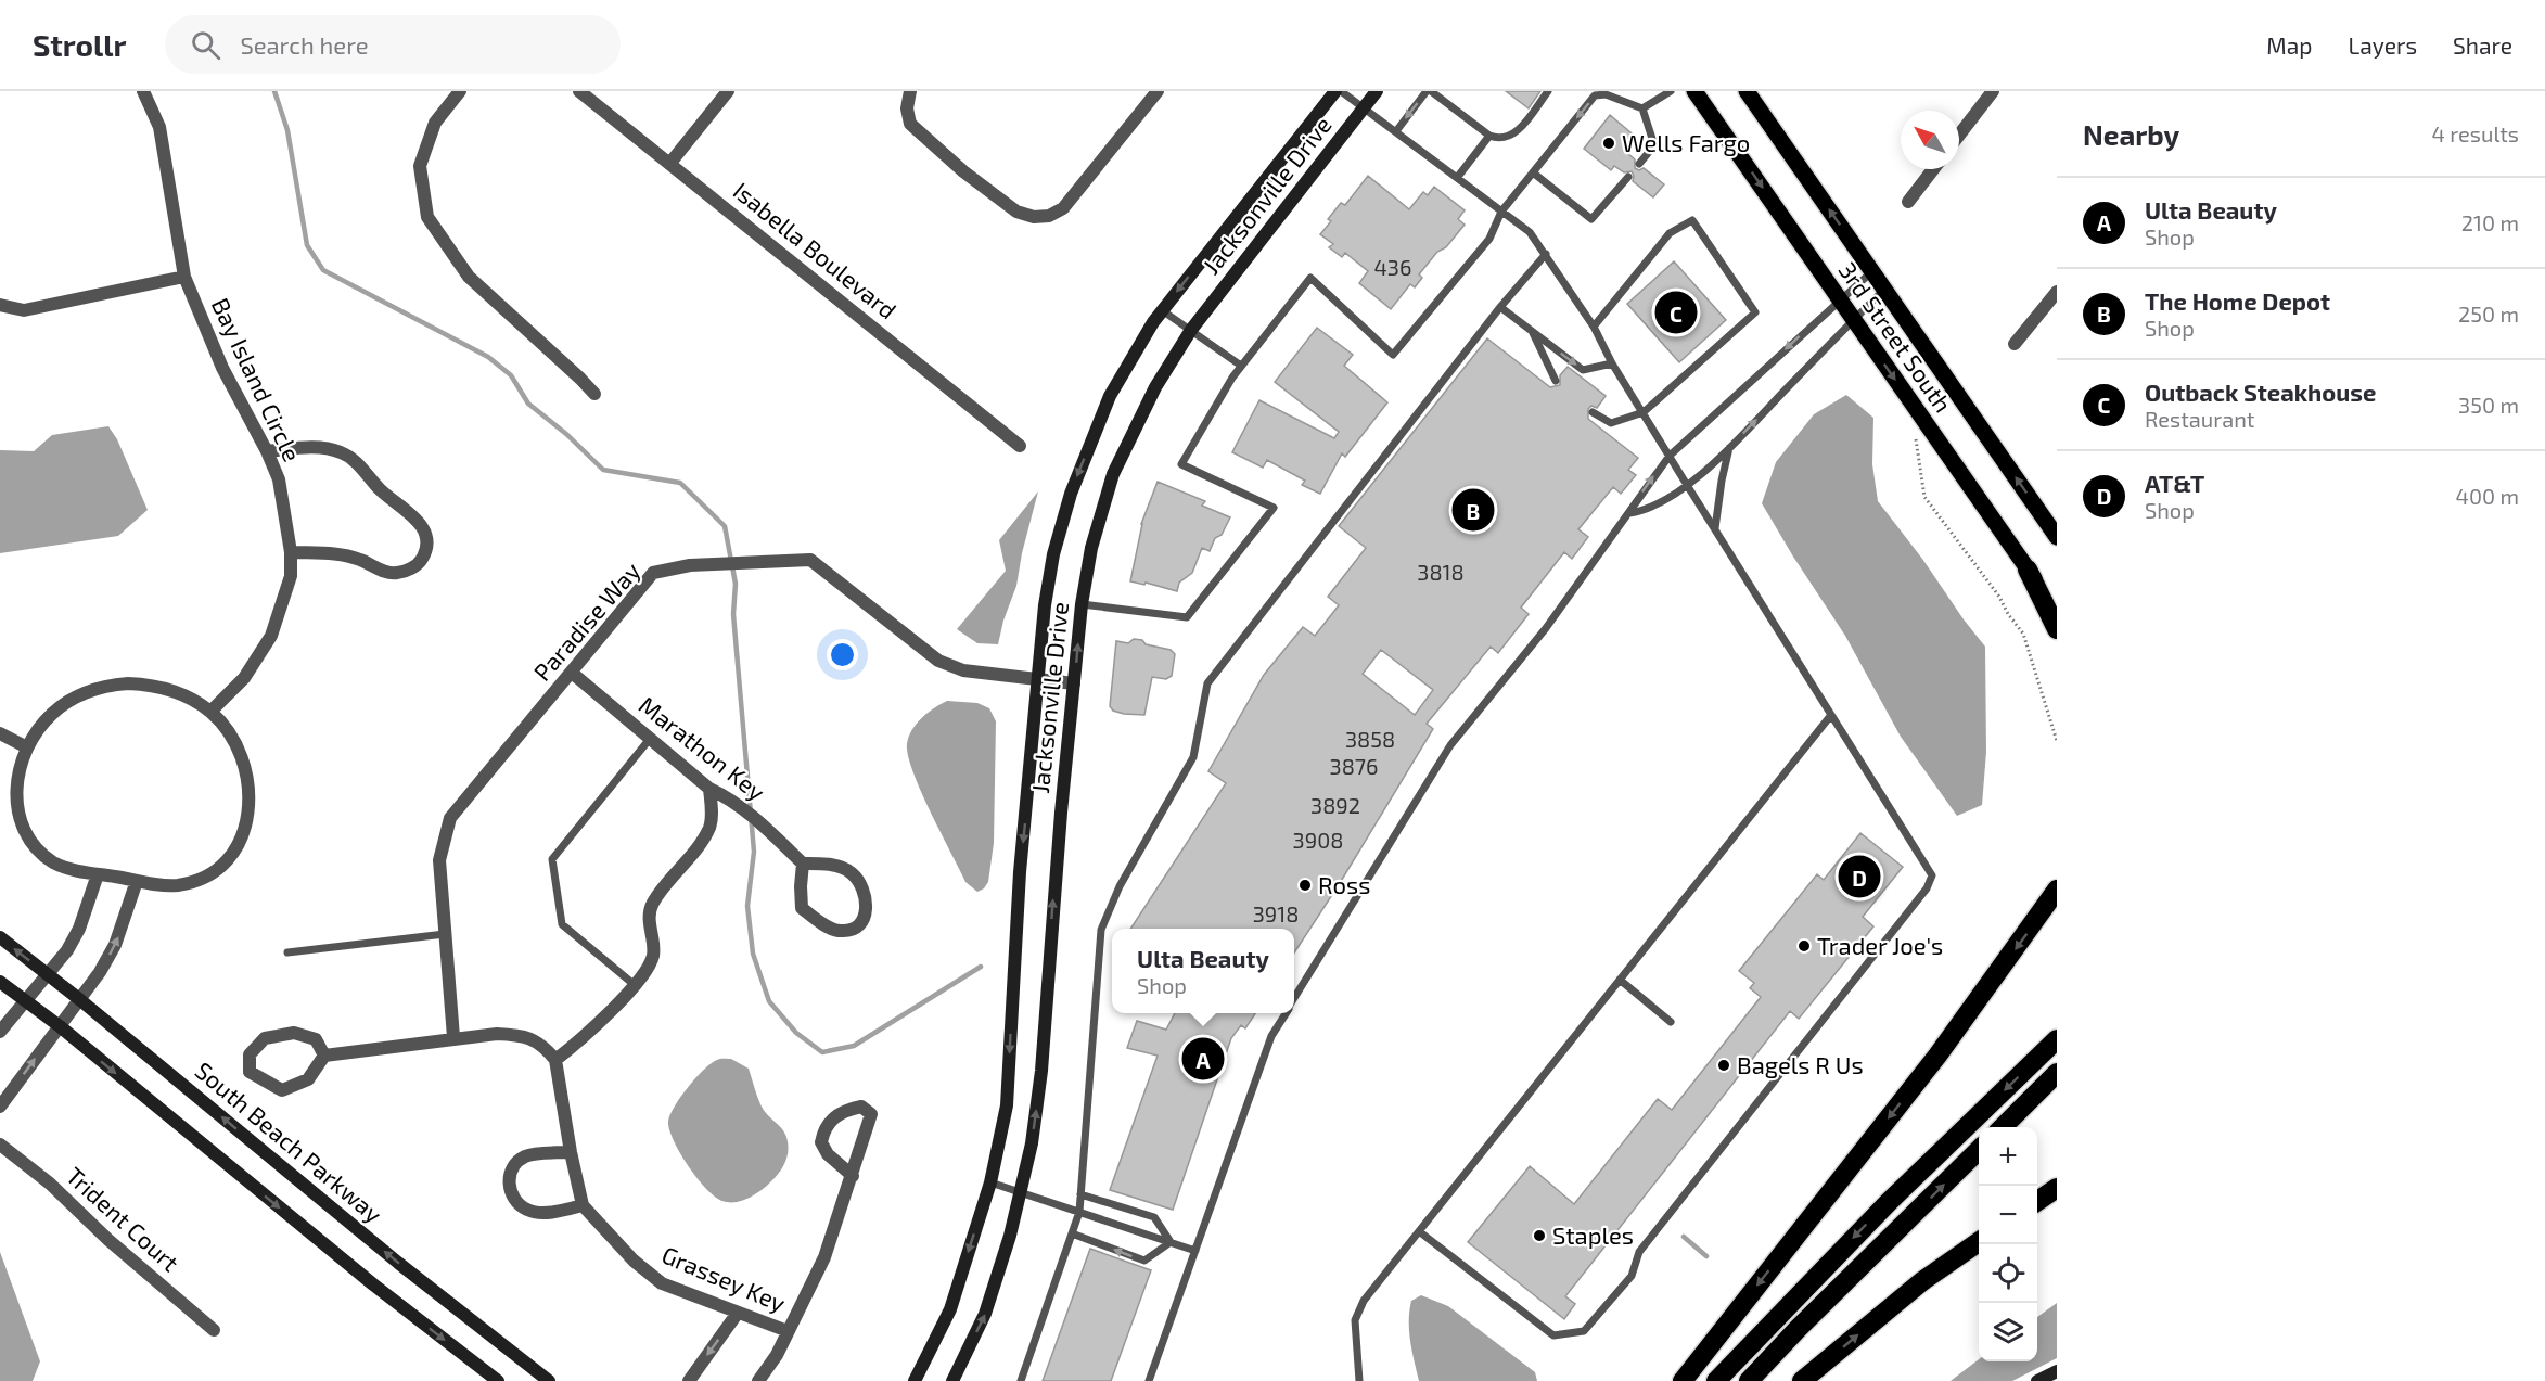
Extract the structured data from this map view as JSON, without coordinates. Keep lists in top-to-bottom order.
{
  "streets": {
    "main road": ["3rd Street South"],
    "street": [
      "Jacksonville Drive",
      "Isabella Boulevard",
      "Bay Island Circle",
      "Paradise Way",
      "Marathon Key",
      "South Beach Parkway",
      "Trident Court",
      "Grassey Key"
    ]
  },
  "crossings": [
    ["Jacksonville Drive", "Paradise Way"],
    ["Paradise Way", "Marathon Key"]
  ],
  "places": [
    "Wells Fargo",
    "Ross",
    "Trader Joe's",
    "Bagels R Us",
    "Staples"
  ],
  "house_numbers": [
    "436",
    "3818",
    "3858",
    "3876",
    "3892",
    "3908",
    "3918"
  ],
  "north": "top left",
  "page": {
    "header": "Strollr",
    "search": "Search here",
    "nav": ["Map", "Layers", "Share"],
    "heading": ["Nearby", "4 results"],
    "list": [
      {
        "mark": "A",
        "name": "Ulta Beauty",
        "note": "Shop",
        "value": "210 m"
      },
      {
        "mark": "B",
        "name": "The Home Depot",
        "note": "Shop",
        "value": "250 m"
      },
      {
        "mark": "C",
        "name": "Outback Steakhouse",
        "note": "Restaurant",
        "value": "350 m"
      },
      {
        "mark": "D",
        "name": "AT&T",
        "note": "Shop",
        "value": "400 m"
      }
    ],
    "pins": [
      "C",
      "B",
      "D",
      "A"
    ],
    "popup": ["Ulta Beauty", "Shop"],
    "map_buttons": ["+", "−"]
  }
}
